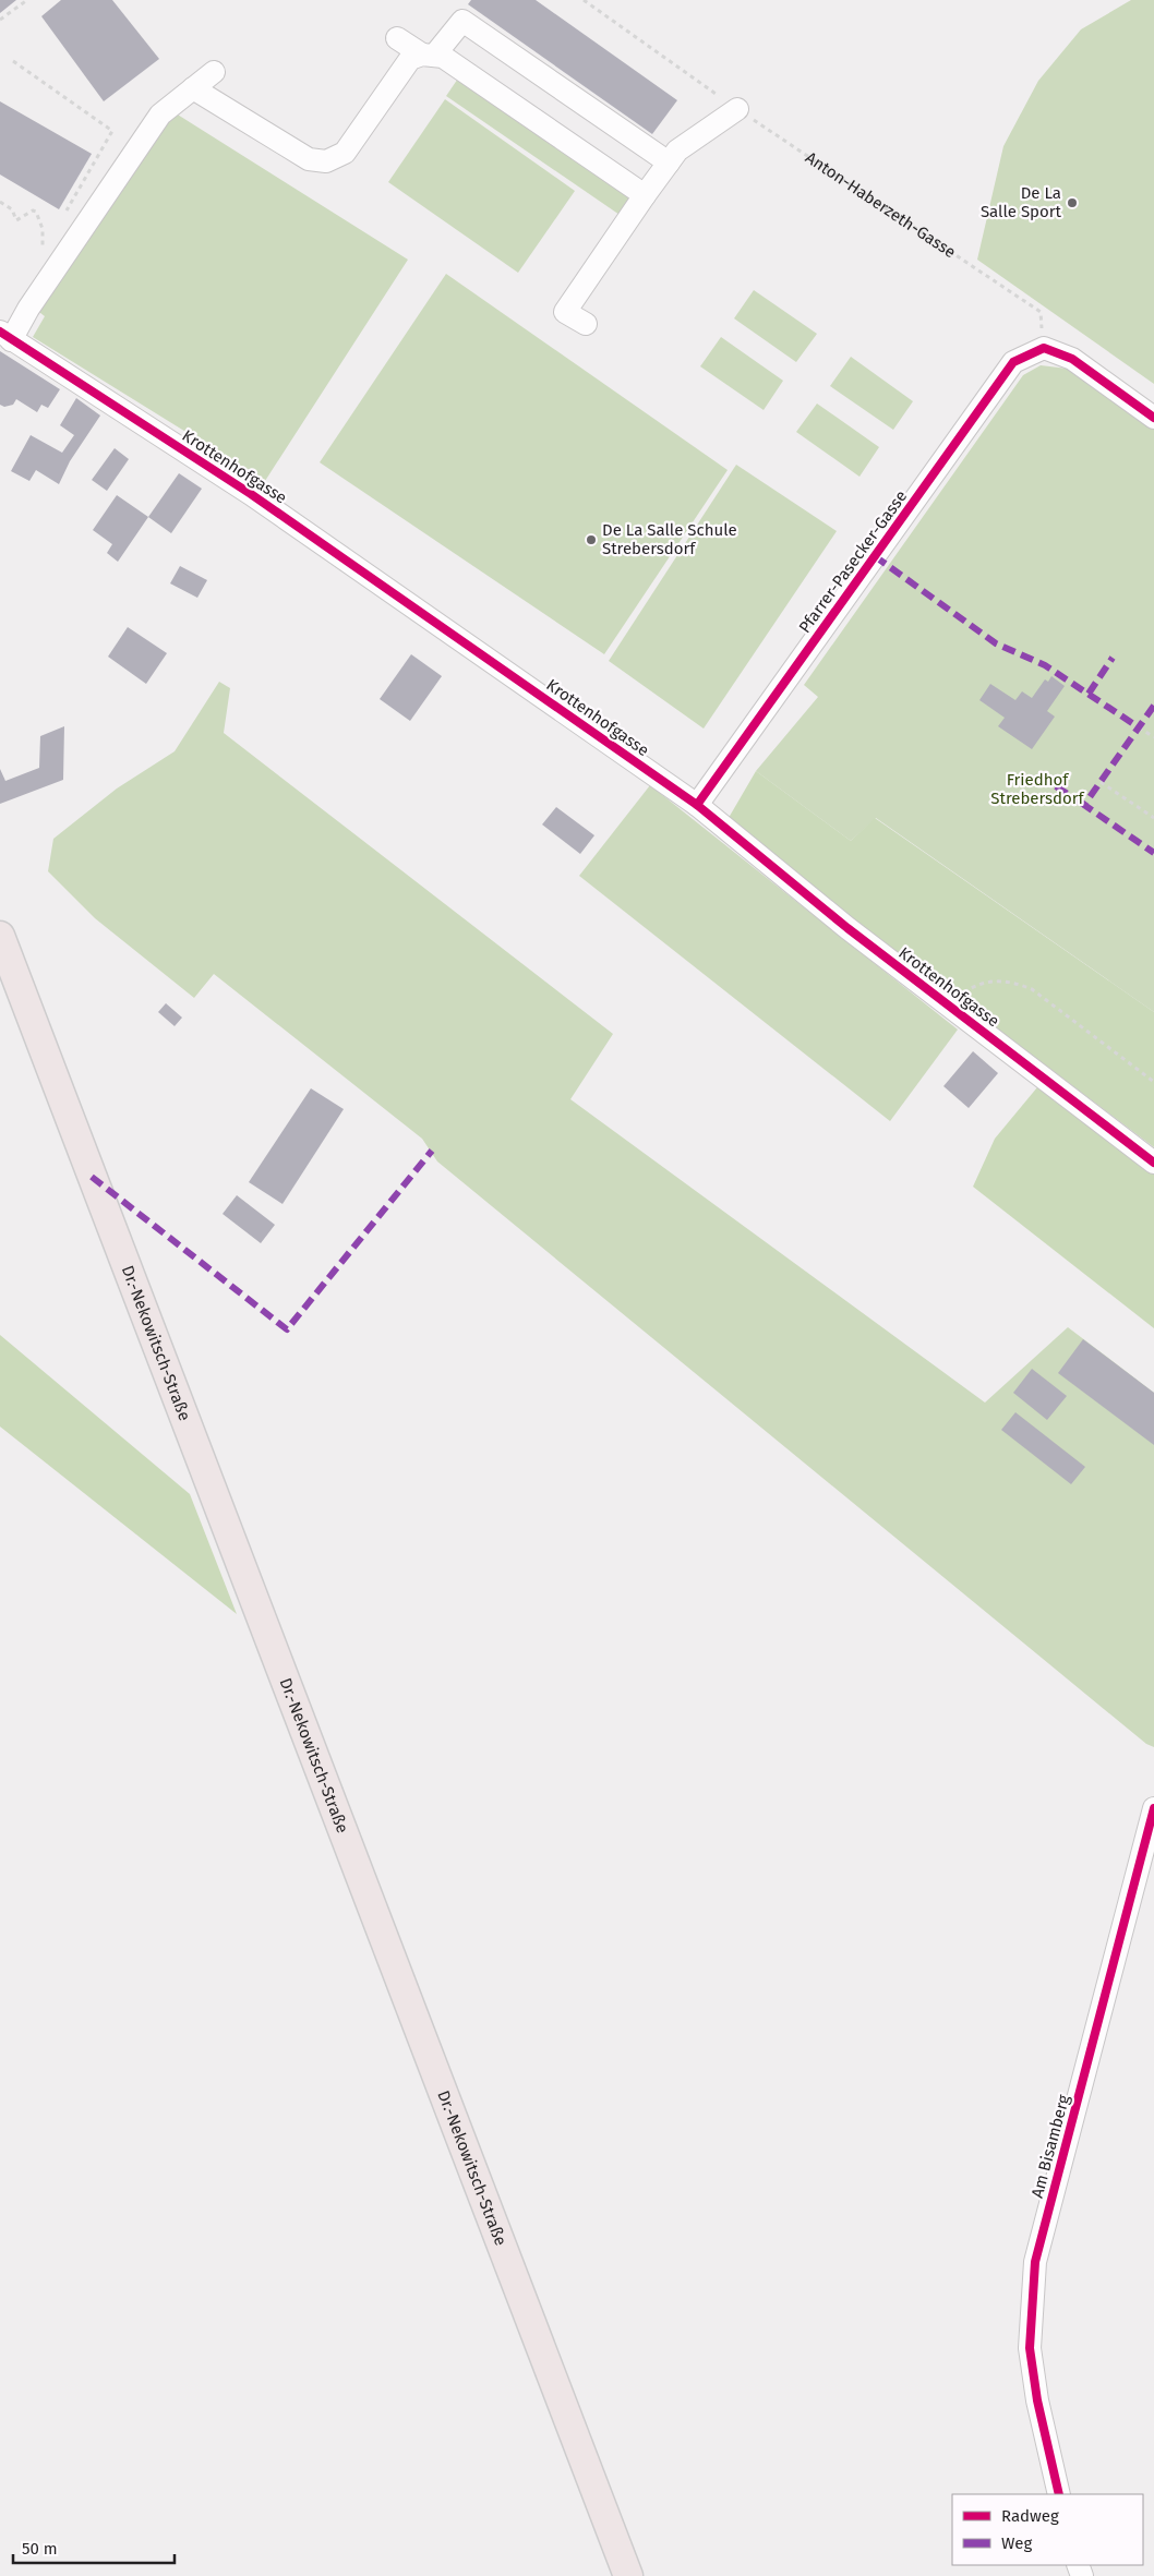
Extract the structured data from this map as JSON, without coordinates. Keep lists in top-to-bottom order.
{
  "streets": {
    "main road": ["Dr.-Nekowitsch-Straße"],
    "street": ["Krottenhofgasse", "Pfarrer-Pasecker-Gasse", "Am Bisamberg"],
    "path": ["Anton-Haberzeth-Gasse"]
  },
  "crossings": [
    ["Anton-Haberzeth-Gasse", "Pfarrer-Pasecker-Gasse"],
    ["Krottenhofgasse", "Pfarrer-Pasecker-Gasse"]
  ],
  "parks": ["Friedhof Strebersdorf"],
  "places": ["De La Salle Sport", "De La Salle Schule Strebersdorf"],
  "legend": ["Radweg", "Weg"],
  "scale_bar": "50 m"
}
